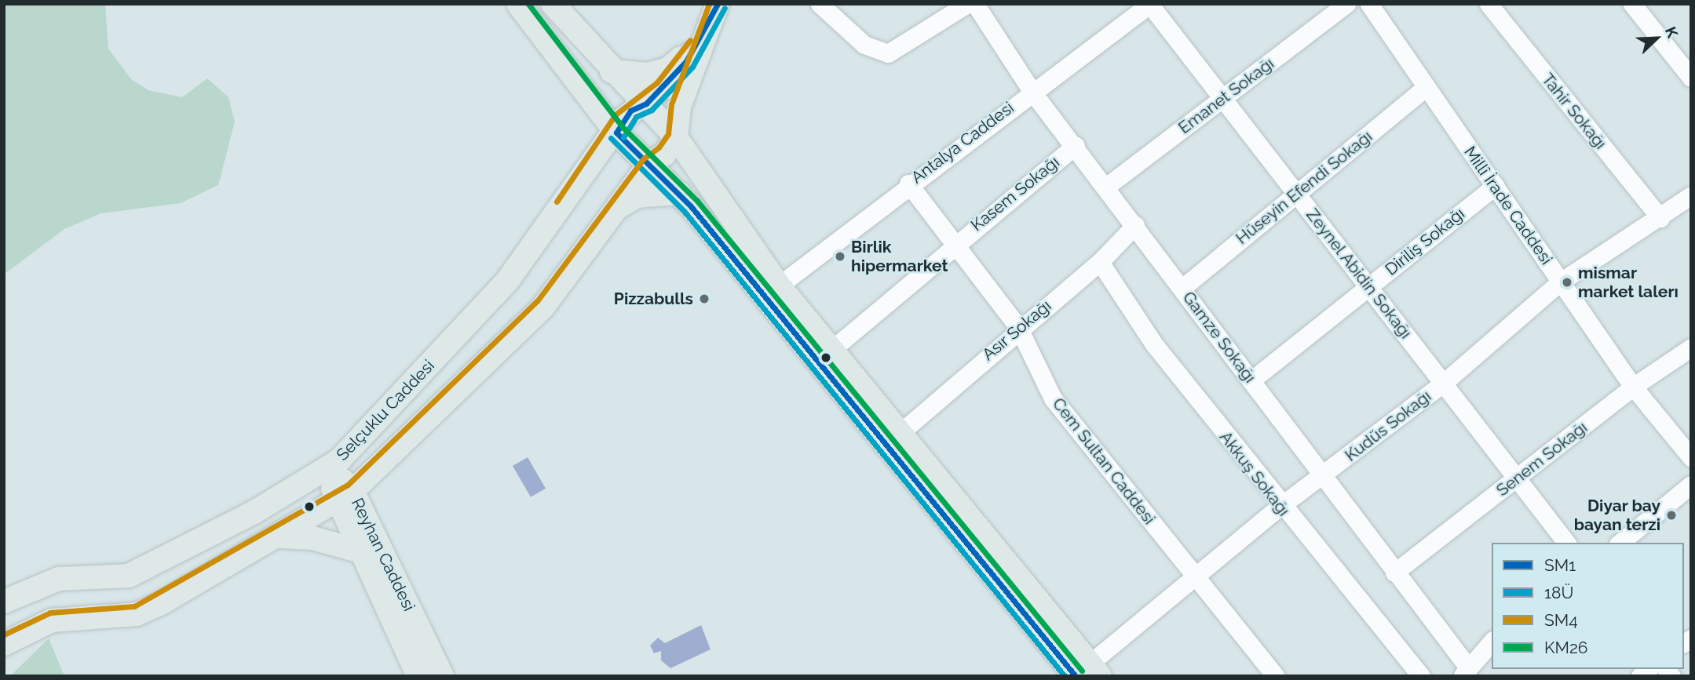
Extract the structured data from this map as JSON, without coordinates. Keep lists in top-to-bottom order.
{
  "streets": {
    "main road": ["Selçuklu Caddesi", "Reyhan Caddesi"],
    "street": [
      "Emanet Sokağı",
      "Tahir Sokağı",
      "Antalya Caddesi",
      "Hüseyin Efendi Sokağı",
      "Kasem Sokağı",
      "Millî İrade Caddesi",
      "Diriliş Sokağı",
      "Zeynel Abidin Sokağı",
      "Asır Sokağı",
      "Gamze Sokağı",
      "Kudüs Sokağı",
      "Senem Sokağı",
      "Cem Sultan Caddesi",
      "Akkuş Sokağı"
    ]
  },
  "crossings": [
    ["Emanet Sokağı", "Zeynel Abidin Sokağı"],
    ["Emanet Sokağı", "Gamze Sokağı"],
    ["Tahir Sokağı", "Kudüs Sokağı"],
    ["Antalya Caddesi", "Zeynel Abidin Sokağı"],
    ["Antalya Caddesi", "Gamze Sokağı"],
    ["Antalya Caddesi", "Cem Sultan Caddesi"],
    ["Hüseyin Efendi Sokağı", "Millî İrade Caddesi"],
    ["Hüseyin Efendi Sokağı", "Zeynel Abidin Sokağı"],
    ["Hüseyin Efendi Sokağı", "Gamze Sokağı"],
    ["Kasem Sokağı", "Gamze Sokağı"],
    ["Kasem Sokağı", "Cem Sultan Caddesi"],
    ["Millî İrade Caddesi", "Diriliş Sokağı"],
    ["Millî İrade Caddesi", "Kudüs Sokağı"],
    ["Millî İrade Caddesi", "Senem Sokağı"],
    ["Diriliş Sokağı", "Zeynel Abidin Sokağı"],
    ["Diriliş Sokağı", "Gamze Sokağı"],
    ["Zeynel Abidin Sokağı", "Kudüs Sokağı"],
    ["Zeynel Abidin Sokağı", "Senem Sokağı"],
    ["Asır Sokağı", "Gamze Sokağı"],
    ["Asır Sokağı", "Cem Sultan Caddesi"],
    ["Asır Sokağı", "Akkuş Sokağı"],
    ["Gamze Sokağı", "Kudüs Sokağı"],
    ["Gamze Sokağı", "Senem Sokağı"],
    ["Selçuklu Caddesi", "Reyhan Caddesi"],
    ["Kudüs Sokağı", "Cem Sultan Caddesi"],
    ["Kudüs Sokağı", "Akkuş Sokağı"]
  ],
  "places": [
    "Birlik hipermarket",
    "mismar market lalerı",
    "Pizzabulls",
    "Diyar bay bayan terzi"
  ],
  "lines": [
    "transit line SM1",
    "transit line SM4",
    "transit line KM26",
    "transit line 18Ü"
  ],
  "legend": [
    "SM1",
    "18Ü",
    "SM4",
    "KM26"
  ],
  "north": "top right"
}
